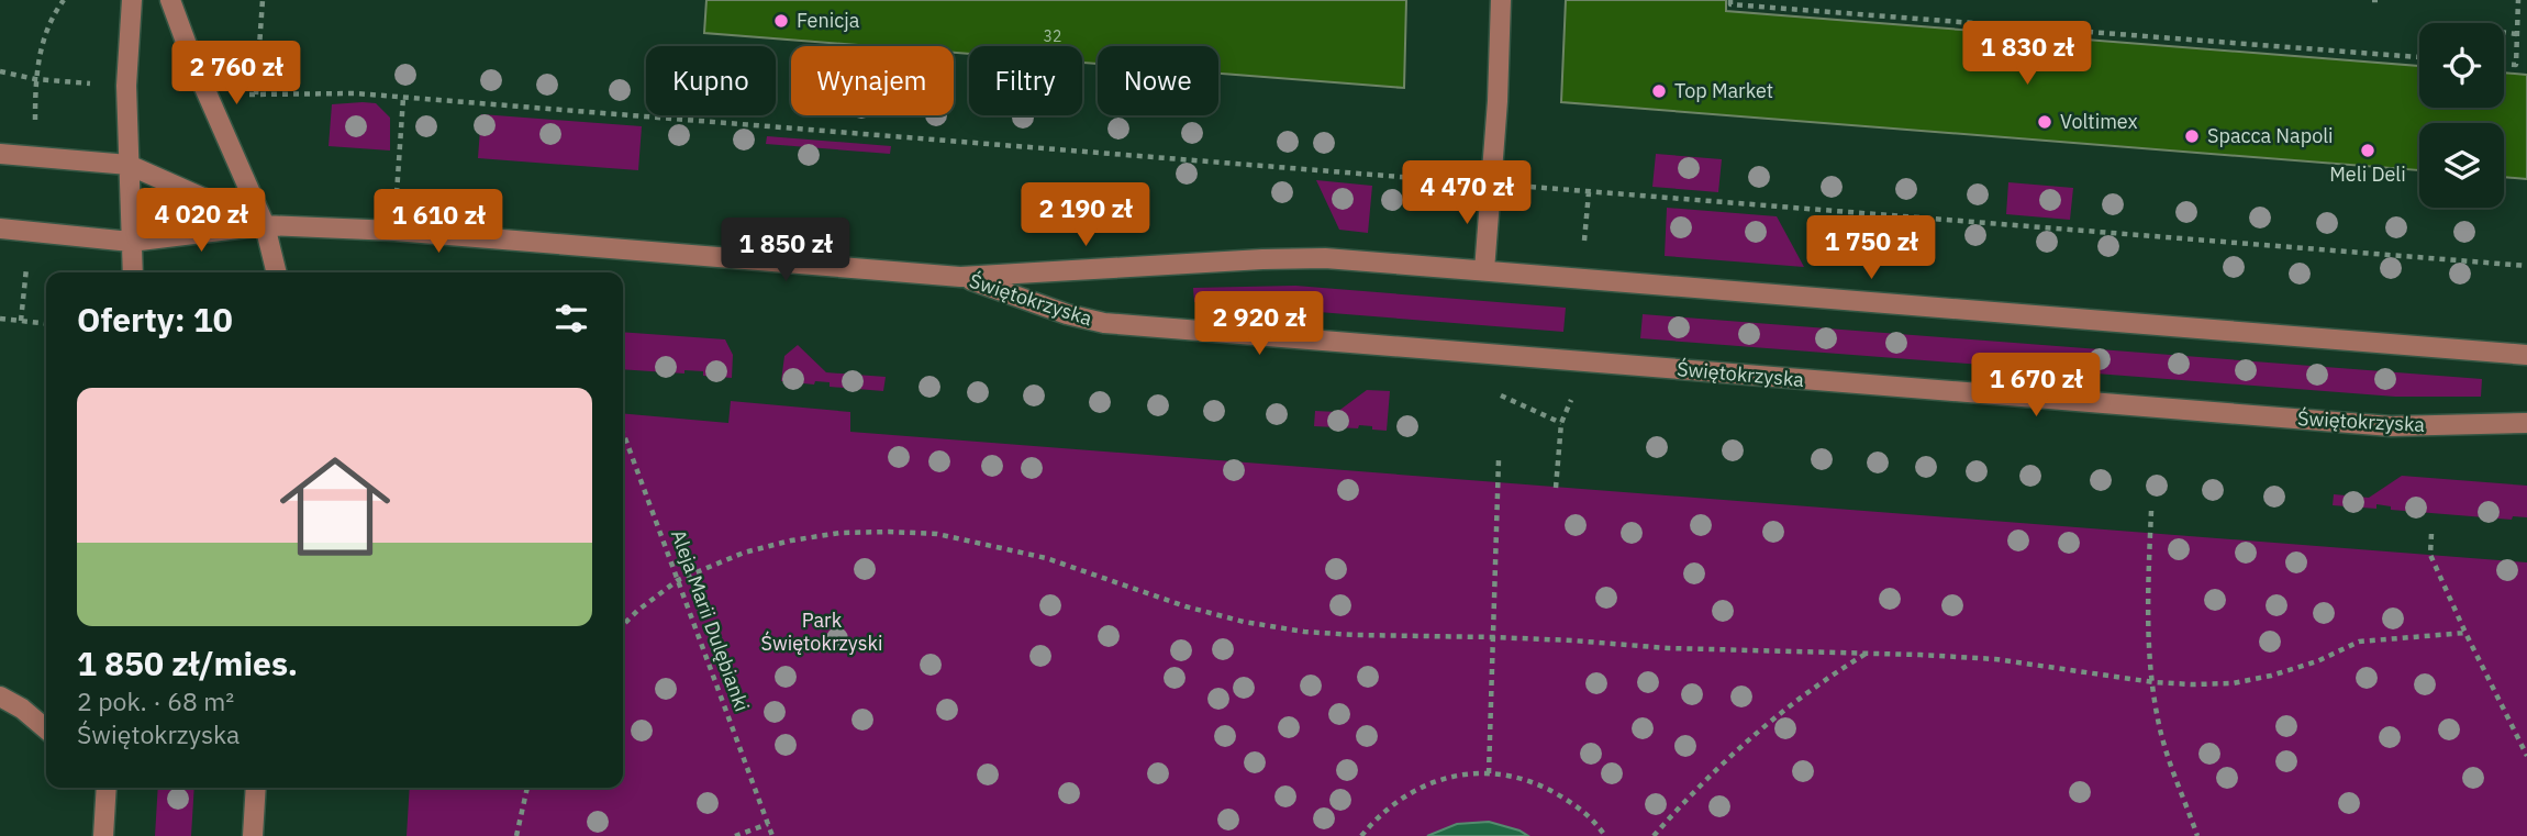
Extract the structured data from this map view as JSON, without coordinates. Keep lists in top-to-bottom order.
{
  "streets": {
    "street": ["Świętokrzyska"],
    "path": ["Aleja Marii Dulębianki"]
  },
  "parks": ["Park Świętokrzyski"],
  "places": [
    "Fenicja",
    "Top Market",
    "Voltimex",
    "Spacca Napoli",
    "Meli Deli"
  ],
  "house_numbers": ["32"],
  "page": {
    "price": [
      "1 830 zł",
      "2 760 zł",
      "4 470 zł",
      "2 190 zł",
      "4 020 zł",
      "1 610 zł",
      "1 750 zł",
      "1 850 zł",
      "2 920 zł",
      "1 670 zł"
    ],
    "chip": [
      "Kupno",
      "Wynajem",
      "Filtry",
      "Nowe"
    ],
    "heading": "Oferty: 10",
    "list": [
      {
        "name": "1 850 zł/mies.",
        "note": "2 pok. · 68 m² · Świętokrzyska"
      }
    ]
  }
}
